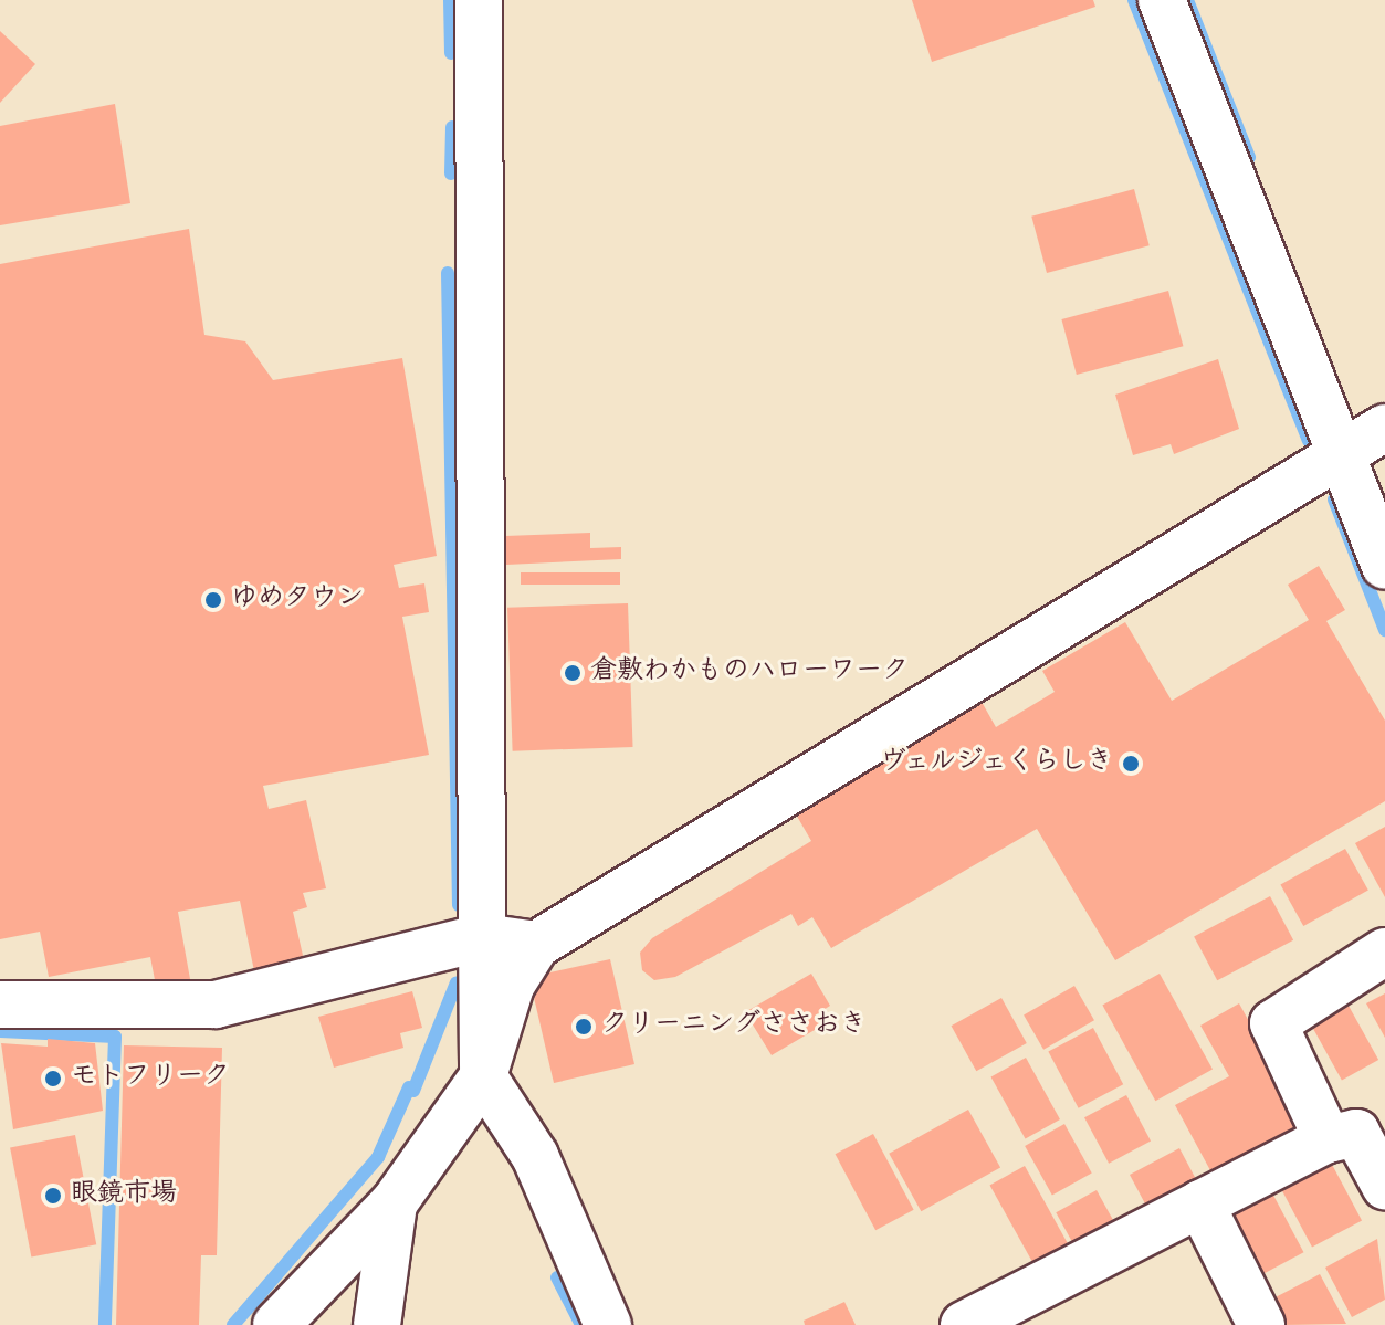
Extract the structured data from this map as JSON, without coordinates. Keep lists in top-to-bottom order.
{
  "places": [
    "ゆめタウン",
    "倉敷わかものハローワーク",
    "ヴェルジェくらしき",
    "クリーニングささおき",
    "モトフリーク",
    "眼鏡市場"
  ]
}
